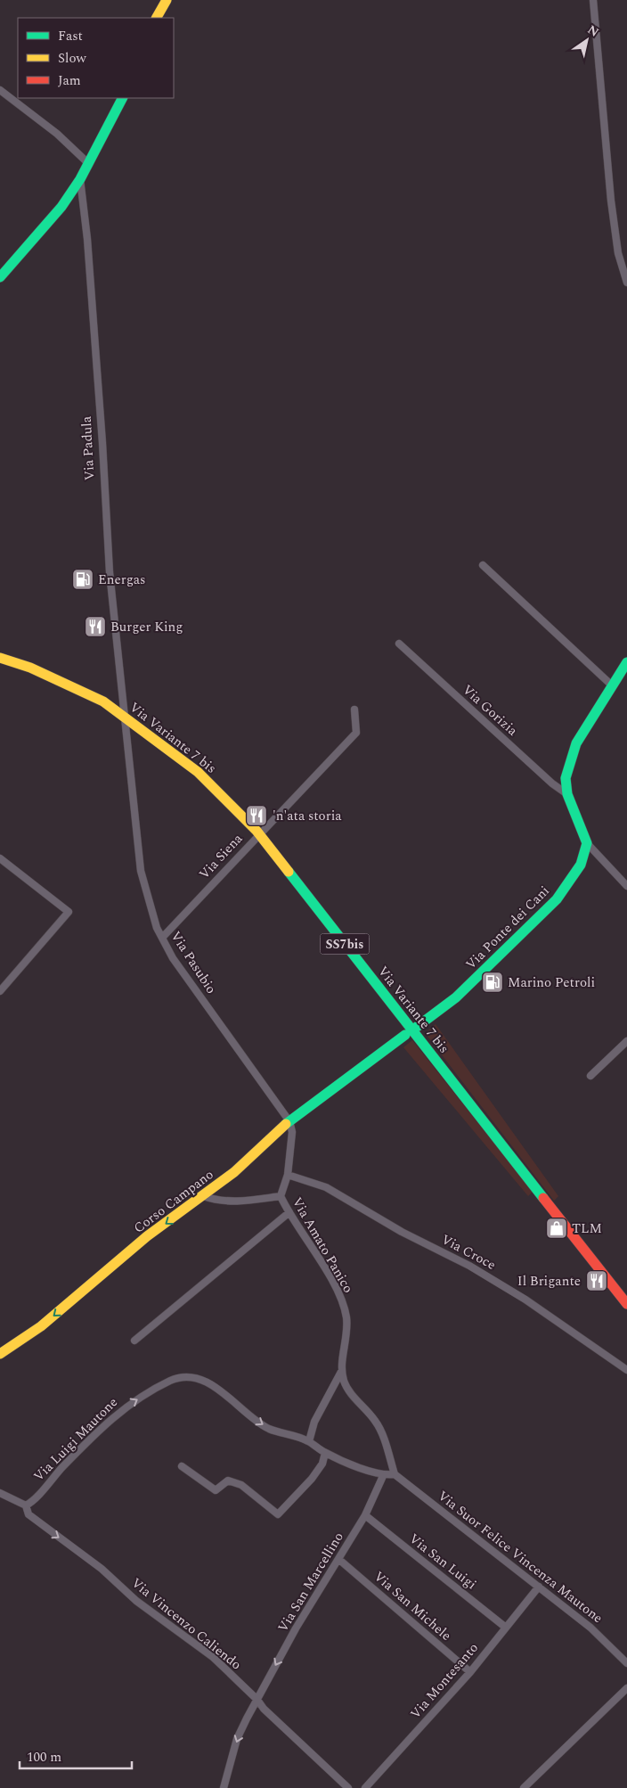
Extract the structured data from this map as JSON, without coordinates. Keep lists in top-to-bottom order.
{
  "streets": {
    "main road": [
      "Via Variante 7 bis",
      "Via Ponte dei Cani",
      "SS7bis",
      "Corso Campano"
    ],
    "street": [
      "Via Padula",
      "Via Gorizia",
      "Via Siena",
      "Via Pasubio",
      "Via Amato Panico",
      "Via Croce",
      "Via Luigi Mautone",
      "Via Suor Felice Vincenza Mautone",
      "Via San Luigi",
      "Via San Marcellino",
      "Via San Michele",
      "Via Vincenzo Caliendo",
      "Via Montesanto"
    ]
  },
  "crossings": [
    ["Via Padula", "Via Variante 7 bis"],
    ["Via Padula", "Via Pasubio"],
    ["Via Variante 7 bis", "Via Siena"],
    ["Via Variante 7 bis", "Via Pasubio"],
    ["Via Siena", "Via Pasubio"],
    ["Via Pasubio", "Corso Campano"],
    ["Via Pasubio", "Via Amato Panico"],
    ["Corso Campano", "Via Amato Panico"],
    ["Via Amato Panico", "Via Croce"],
    ["Via Amato Panico", "Via Luigi Mautone"],
    ["Via Luigi Mautone", "Via San Marcellino"],
    ["Via Luigi Mautone", "Via Vincenzo Caliendo"],
    ["Via Suor Felice Vincenza Mautone", "Via Montesanto"],
    ["Via San Luigi", "Via San Marcellino"],
    ["Via San Luigi", "Via Montesanto"],
    ["Via San Marcellino", "Via San Michele"],
    ["Via San Marcellino", "Via Vincenzo Caliendo"],
    ["Via San Michele", "Via Montesanto"]
  ],
  "one_way": [
    "Corso Campano",
    "Via Luigi Mautone",
    "Via San Marcellino",
    "Via Vincenzo Caliendo"
  ],
  "places": {
    "fuel station": ["Energas", "Marino Petroli"],
    "restaurant": ["Burger King", "'n'ata storia", "Il Brigante"],
    "shop": ["TLM"]
  },
  "legend": ["Fast", "Slow", "Jam"],
  "scale_bar": "100 m",
  "north": "top right"
}
